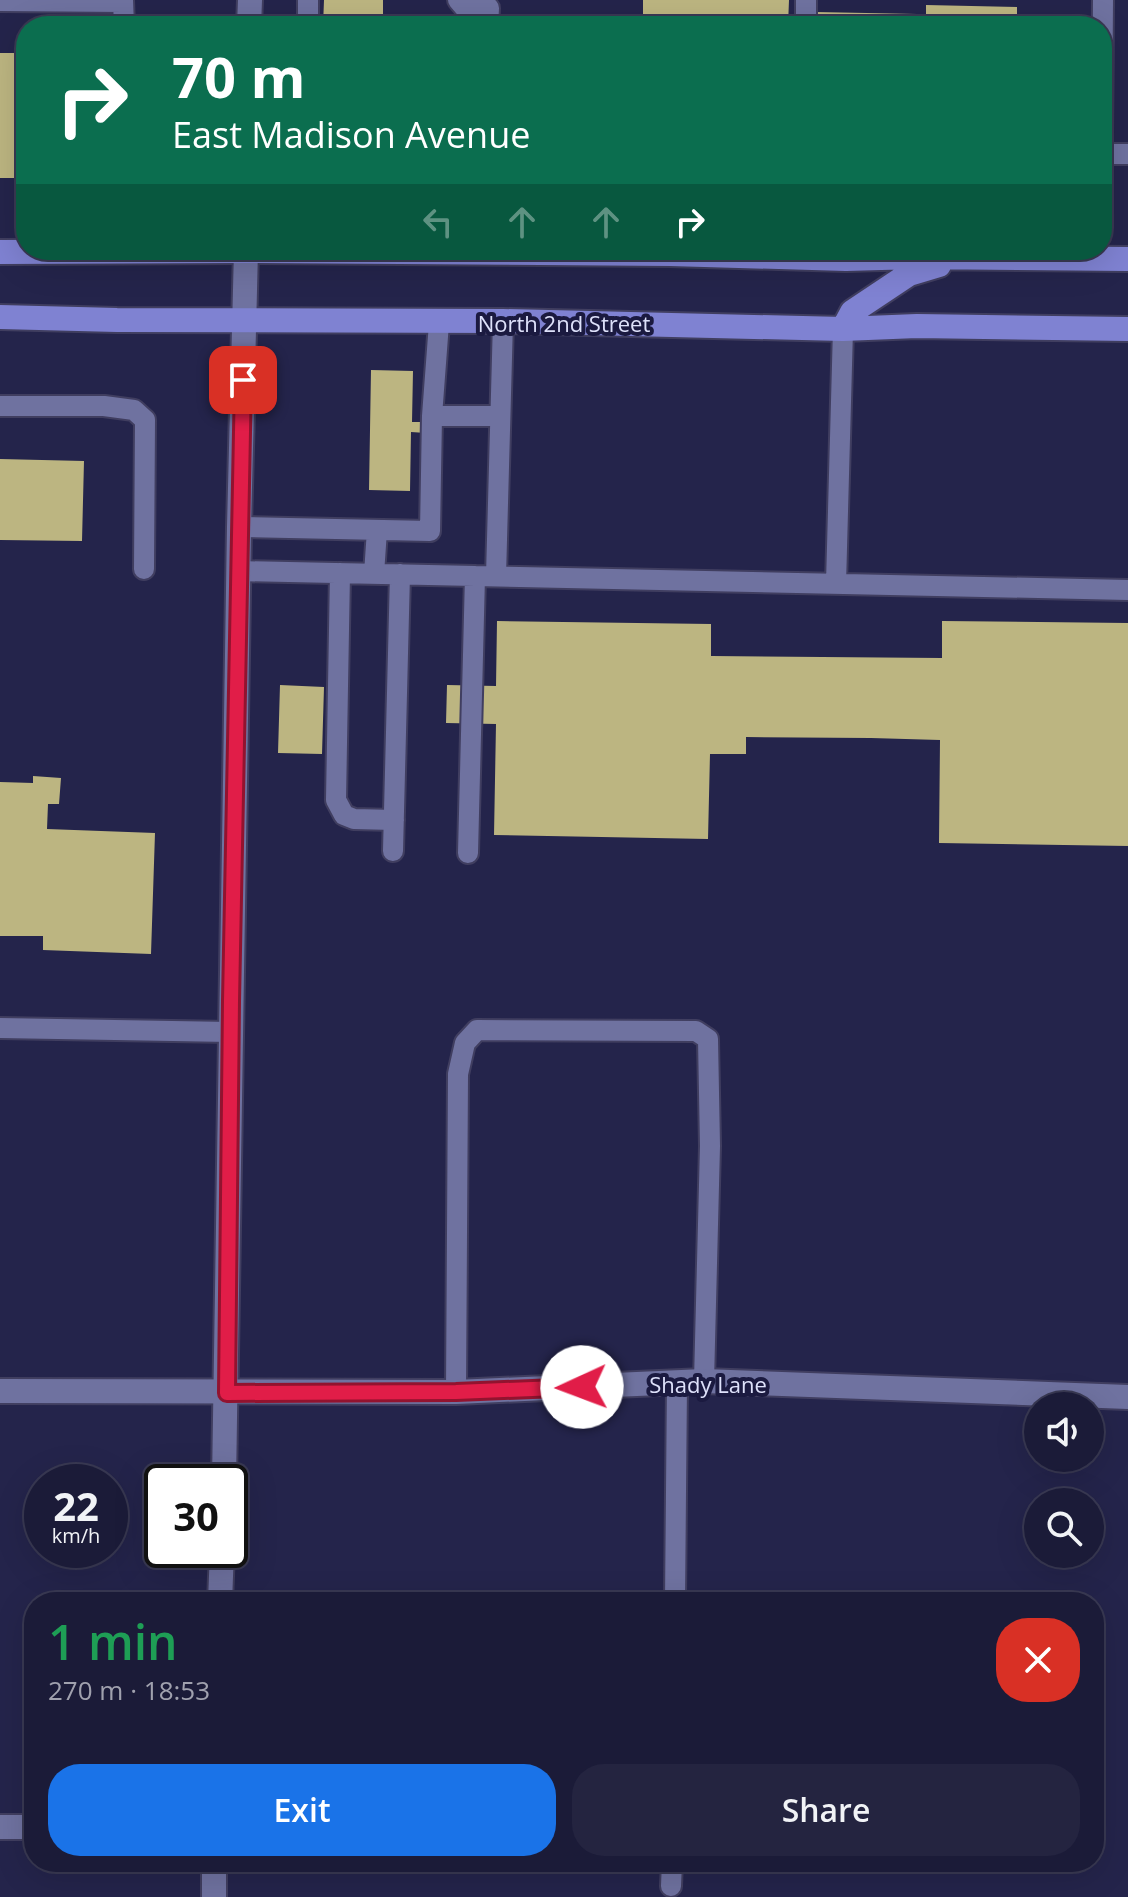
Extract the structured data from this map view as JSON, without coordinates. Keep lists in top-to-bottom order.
{
  "streets": {
    "main road": ["North 2nd Street"],
    "street": ["Shady Lane"]
  },
  "page": {
    "turn": ["70 m", "East Madison Avenue"],
    "speed": "22 km/h",
    "limit": "30",
    "heading": ["1 min", "270 m · 18:53"],
    "buttons": ["Exit", "Share"]
  }
}
